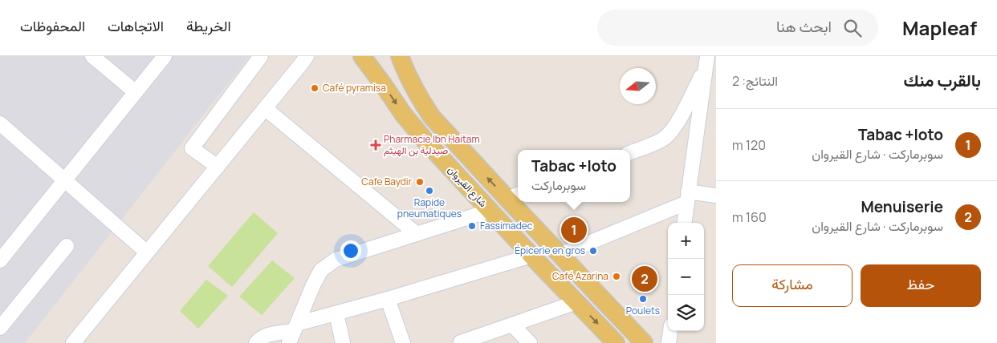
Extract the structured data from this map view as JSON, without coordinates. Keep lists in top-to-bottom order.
{
  "streets": {
    "main road": ["شارع القيروان"]
  },
  "places": {
    "other": [
      "Café pyramisa",
      "Cafe Baydir",
      "Rapide pneumatiques",
      "Fassimadec",
      "Épicerie en gros",
      "Café Azarina",
      "Poulets"
    ],
    "health": ["Pharmacie Ibn Haitam صيدلية بن الهيثم"]
  },
  "north": "left",
  "page": {
    "header": "Mapleaf",
    "search": "ابحث هنا",
    "nav": ["الخريطة", "الاتجاهات", "المحفوظات"],
    "heading": ["بالقرب منك", "النتائج: 2"],
    "list": [
      {
        "mark": "1",
        "name": "Tabac +loto",
        "note": "سوبرماركت · شارع القيروان",
        "value": "120 m"
      },
      {
        "mark": "2",
        "name": "Menuiserie",
        "note": "سوبرماركت · شارع القيروان",
        "value": "160 m"
      }
    ],
    "popup": ["Tabac +loto", "سوبرماركت"],
    "pins": ["1", "2"],
    "map_buttons": ["+", "−"],
    "buttons": ["حفظ", "مشاركة"]
  }
}
